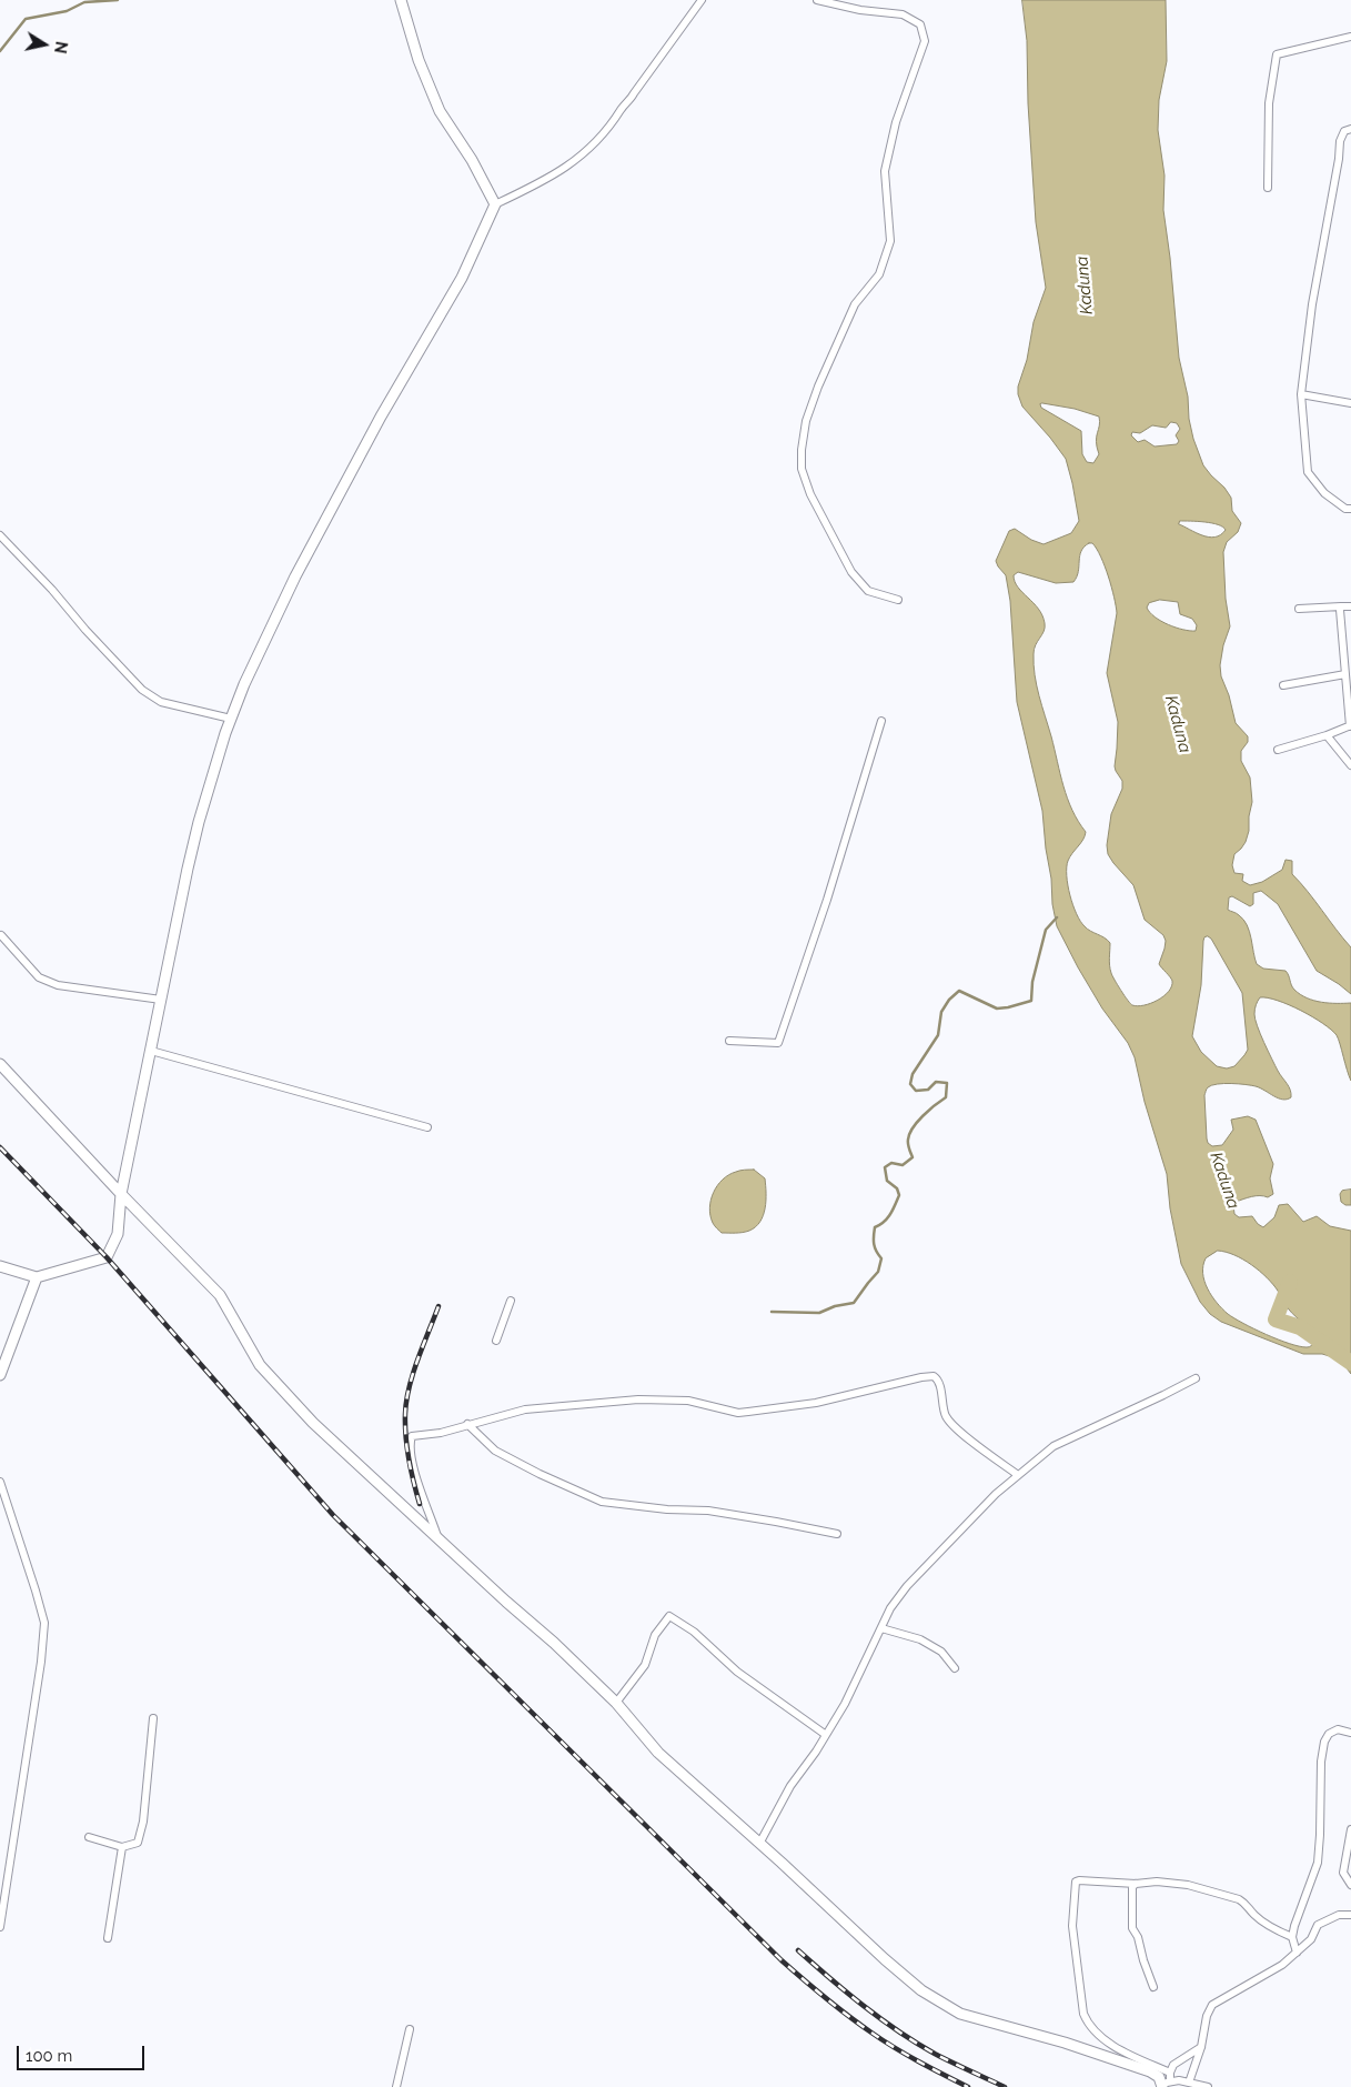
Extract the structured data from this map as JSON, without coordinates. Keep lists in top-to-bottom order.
{
  "water": ["Kaduna"],
  "scale_bar": "100 m",
  "north": "right"
}
